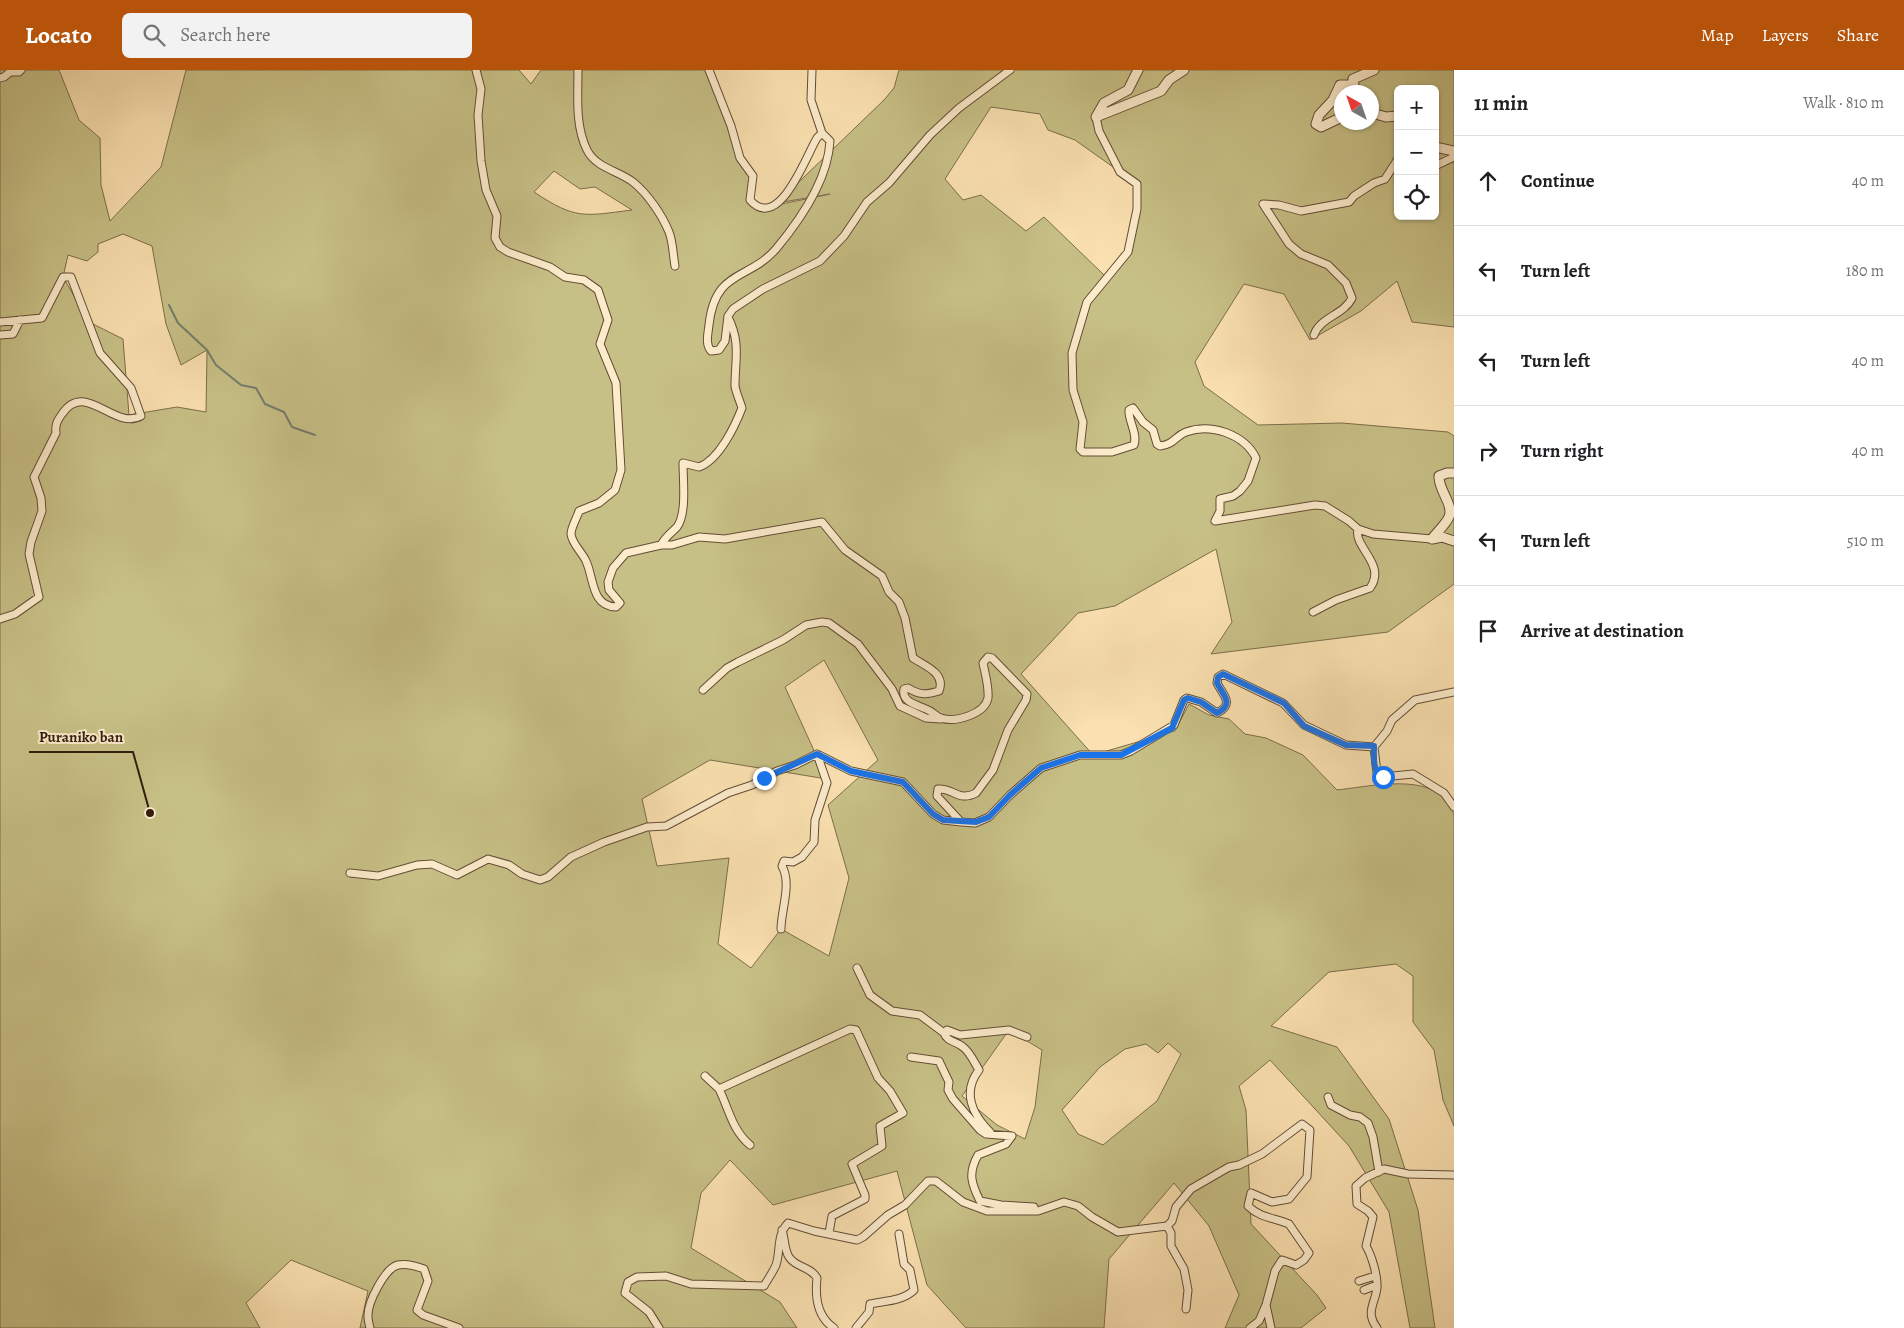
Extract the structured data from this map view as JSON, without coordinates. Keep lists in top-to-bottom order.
{
  "places": ["Puraniko ban"],
  "north": "top left",
  "page": {
    "header": "Locato",
    "search": "Search here",
    "nav": ["Map", "Layers", "Share"],
    "heading": ["11 min", "Walk · 810 m"],
    "map_buttons": ["+", "−"],
    "list": [
      ["Continue", "40 m"],
      ["Turn left", "180 m"],
      ["Turn left", "40 m"],
      ["Turn right", "40 m"],
      ["Turn left", "510 m"],
      "Arrive at destination"
    ]
  }
}
